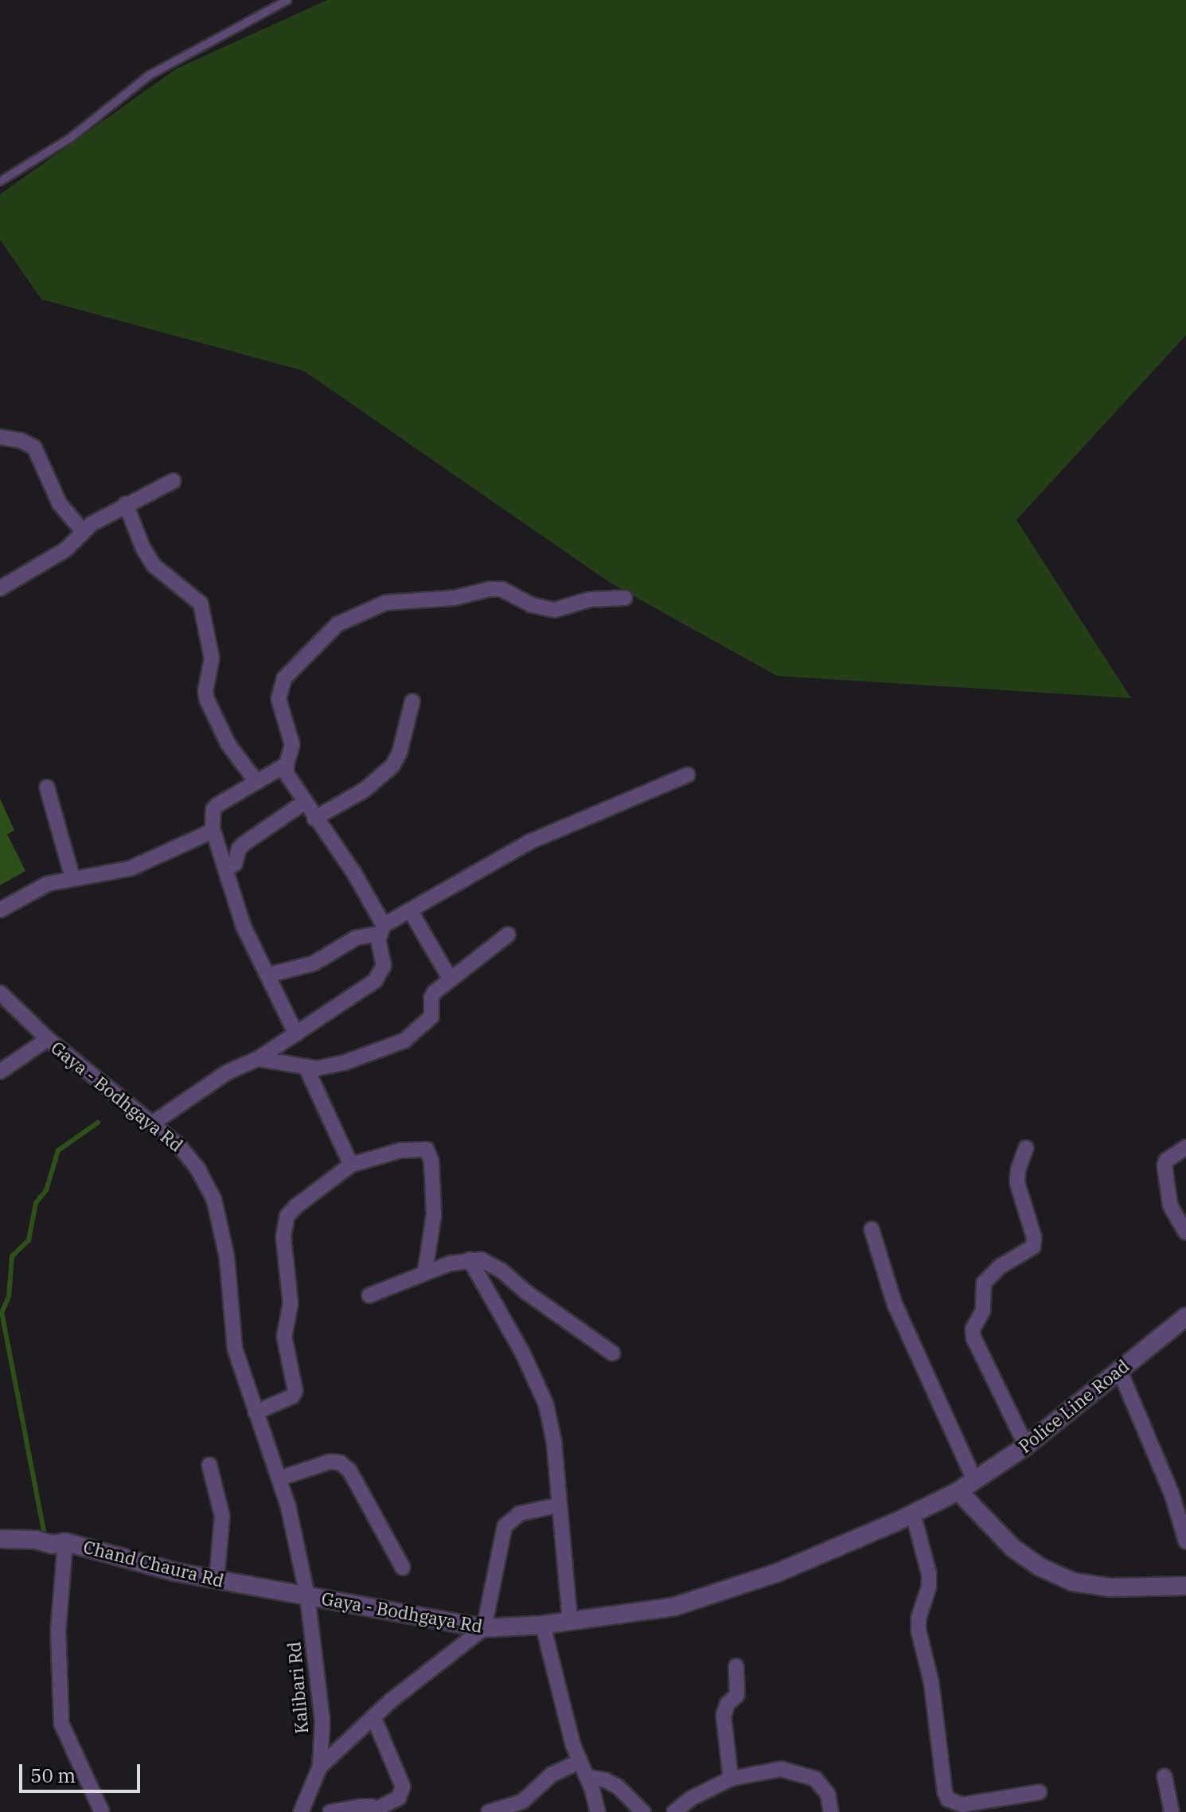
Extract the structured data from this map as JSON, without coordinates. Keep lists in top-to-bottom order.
{
  "streets": {
    "street": [
      "Gaya - Bodhgaya Rd",
      "Police Line Road",
      "Chand Chaura Rd",
      "Kalibari Rd"
    ]
  },
  "crossings": [
    ["Gaya - Bodhgaya Rd", "Police Line Road"],
    ["Gaya - Bodhgaya Rd", "Chand Chaura Rd"],
    ["Gaya - Bodhgaya Rd", "Kalibari Rd"],
    ["Chand Chaura Rd", "Kalibari Rd"]
  ],
  "scale_bar": "50 m"
}
